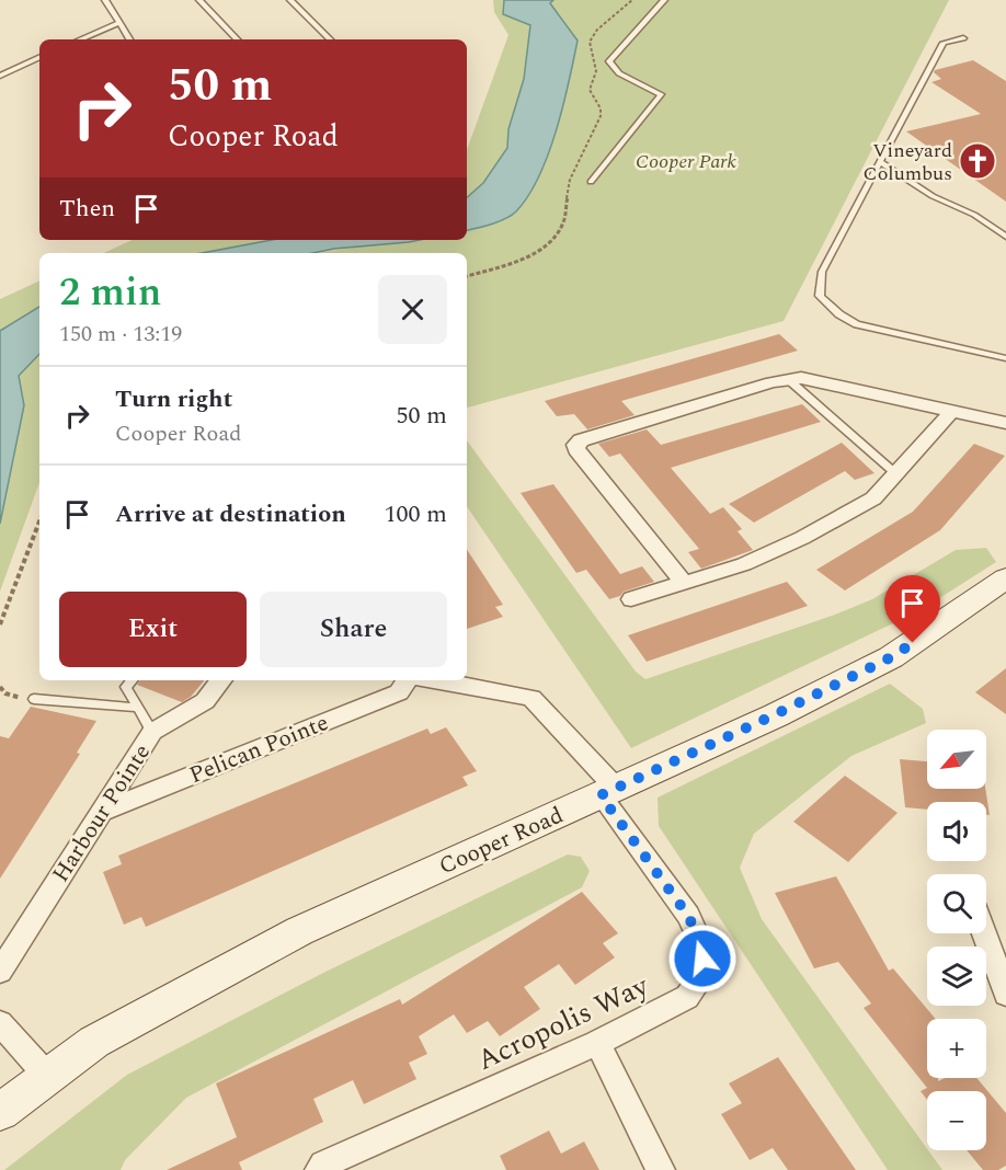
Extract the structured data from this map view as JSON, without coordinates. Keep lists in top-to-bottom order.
{
  "streets": {
    "street": [
      "Pelican Pointe",
      "Harbour Pointe",
      "Cooper Road",
      "Acropolis Way"
    ]
  },
  "crossings": [
    ["Pelican Pointe", "Harbour Pointe"],
    ["Cooper Road", "Acropolis Way"]
  ],
  "parks": ["Cooper Park"],
  "places": {
    "church": ["Vineyard Columbus"]
  },
  "north": "bottom left",
  "page": {
    "turn": ["50 m", "Cooper Road"],
    "then": "Then",
    "heading": ["2 min", "150 m · 13:19"],
    "list": [
      {
        "name": "Turn right",
        "note": "Cooper Road",
        "value": "50 m"
      },
      {
        "name": "Arrive at destination",
        "value": "100 m"
      }
    ],
    "buttons": ["Exit", "Share"],
    "map_buttons": ["+", "−"]
  }
}
